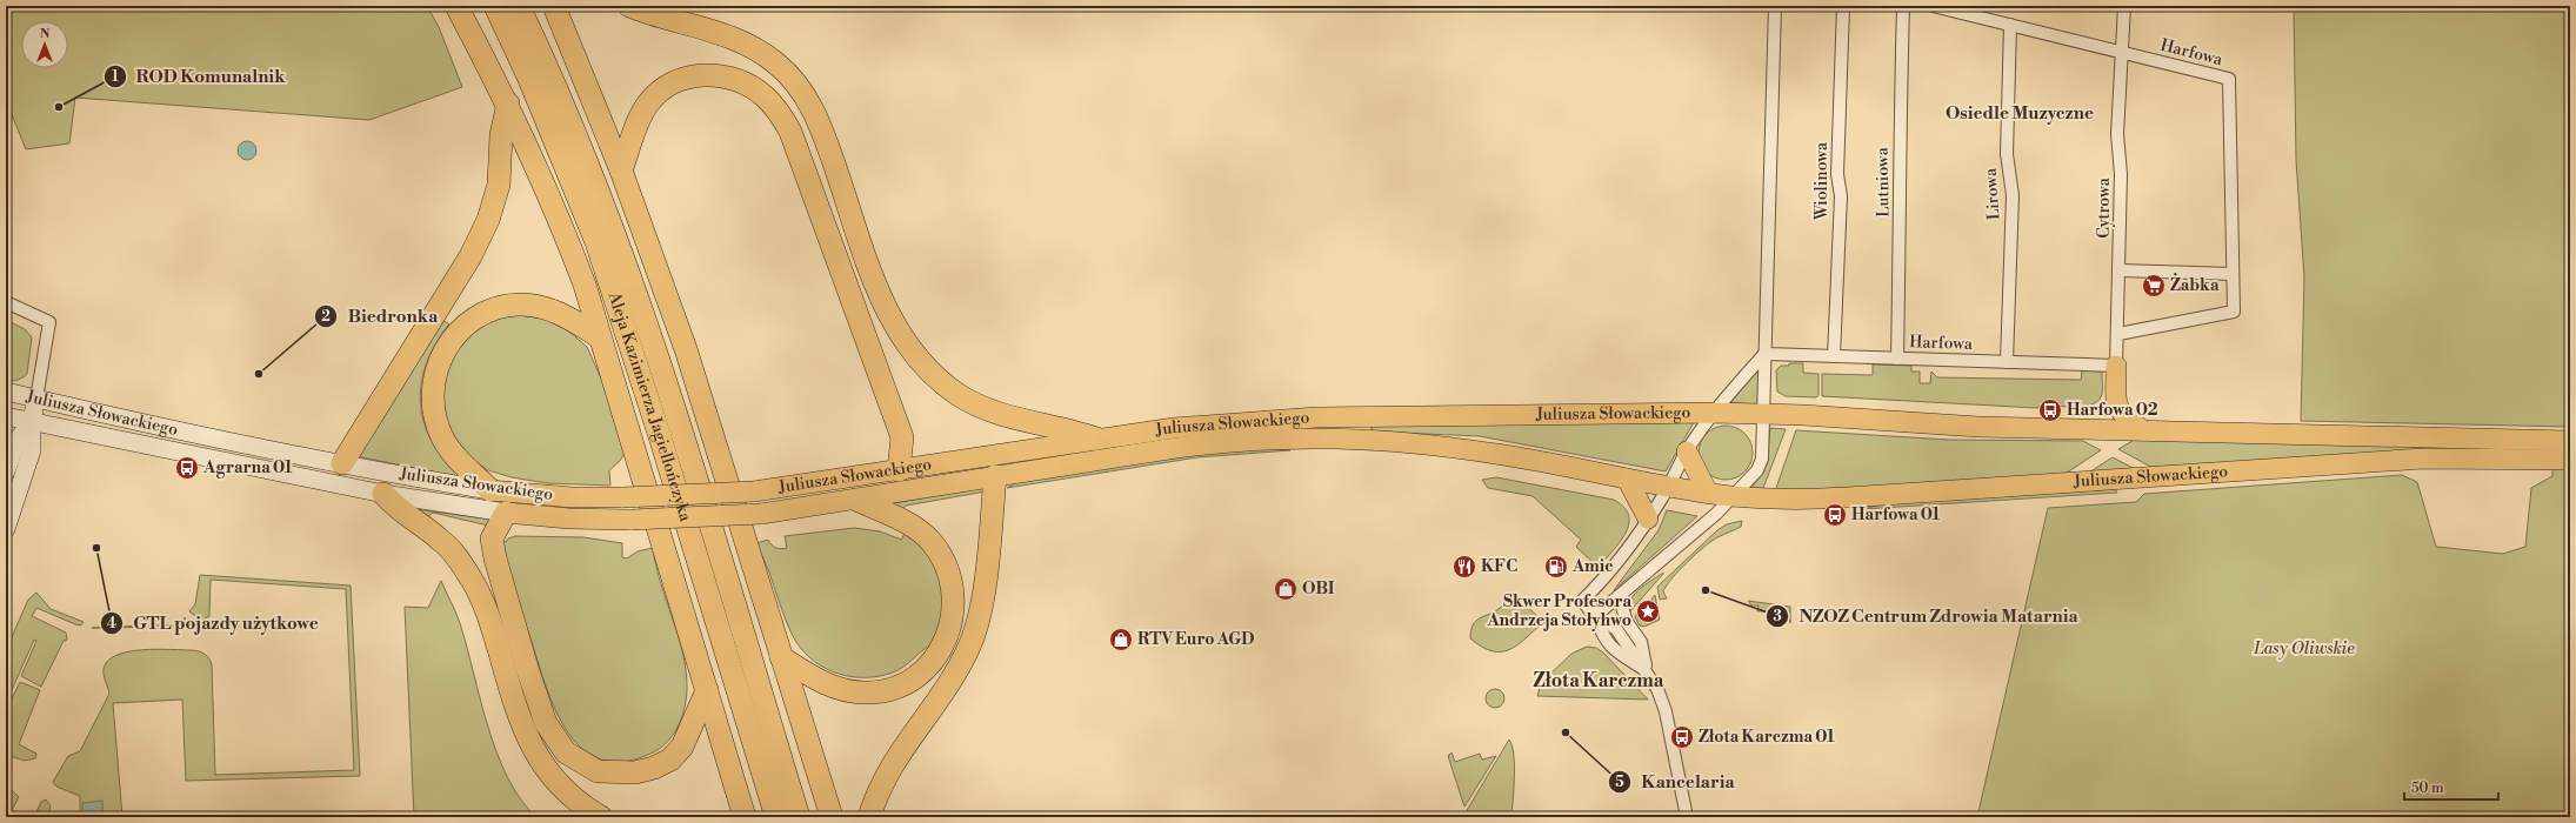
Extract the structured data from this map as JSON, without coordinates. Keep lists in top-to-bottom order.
{
  "streets": {
    "highway": ["Aleja Kazimierza Jagiellończyka"],
    "main road": ["Juliusza Słowackiego"],
    "street": [
      "Harfowa",
      "Wiolinowa",
      "Lutniowa",
      "Lirowa",
      "Cytrowa"
    ]
  },
  "crossings": [
    ["Harfowa", "Wiolinowa"],
    ["Harfowa", "Lutniowa"],
    ["Harfowa", "Lirowa"],
    ["Harfowa", "Cytrowa"]
  ],
  "districts": ["Osiedle Muzyczne", "Złota Karczma"],
  "parks": ["Lasy Oliwskie"],
  "places": {
    "other": [
      "ROD Komunalnik",
      "Biedronka",
      "GTL pojazdy użytkowe",
      "NZOZ Centrum Zdrowia Matarnia",
      "Kancelaria"
    ],
    "supermarket": ["Żabka"],
    "bus stop": [
      "Harfowa 02",
      "Agrarna 01",
      "Harfowa 01",
      "Złota Karczma 01"
    ],
    "restaurant": ["KFC"],
    "fuel station": ["Amic"],
    "shop": ["OBI", "RTV Euro AGD"],
    "place": ["Skwer Profesora Andrzeja Stołyhwo"]
  },
  "scale_bar": "50 m",
  "north": "top"
}
